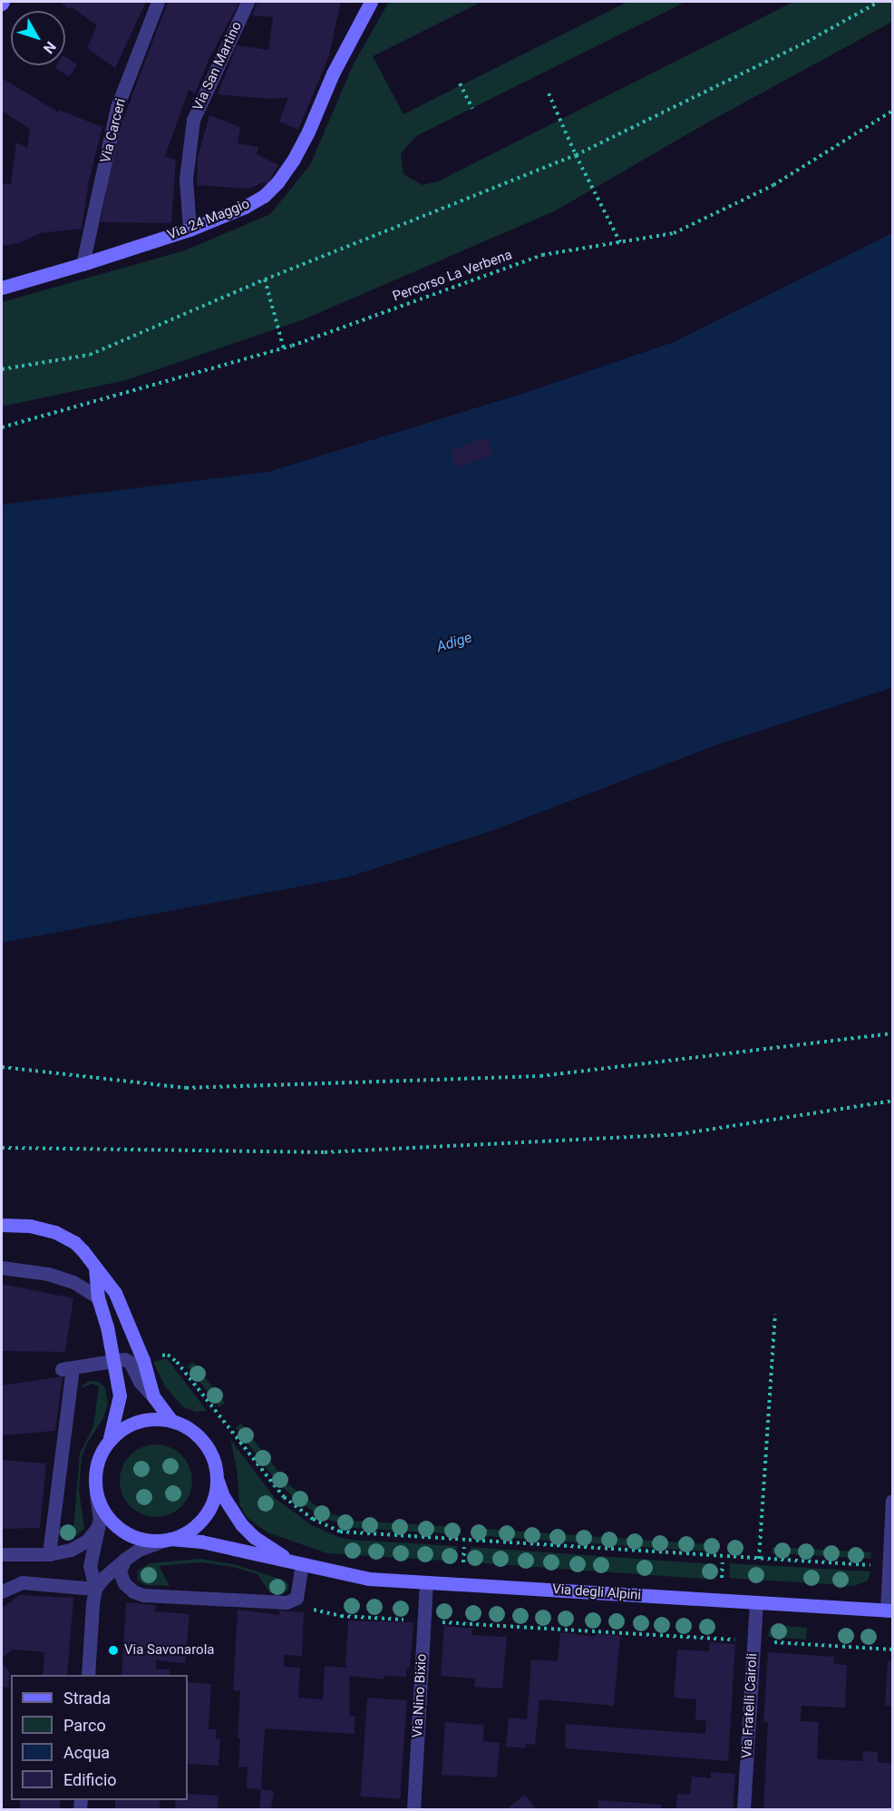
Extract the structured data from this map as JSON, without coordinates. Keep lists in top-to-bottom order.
{
  "streets": {
    "street": [
      "Via San Martino",
      "Via Carceri",
      "Via 24 Maggio",
      "Via degli Alpini",
      "Via Nino Bixio",
      "Via Fratelli Cairoli"
    ],
    "path": ["Percorso La Verbena"]
  },
  "crossings": [
    ["Via San Martino", "Via 24 Maggio"],
    ["Via Carceri", "Via 24 Maggio"],
    ["Via degli Alpini", "Via Nino Bixio"],
    ["Via degli Alpini", "Via Fratelli Cairoli"]
  ],
  "water": ["Adige"],
  "places": ["Via Savonarola"],
  "legend": [
    "Strada",
    "Parco",
    "Acqua",
    "Edificio"
  ],
  "north": "bottom right"
}
